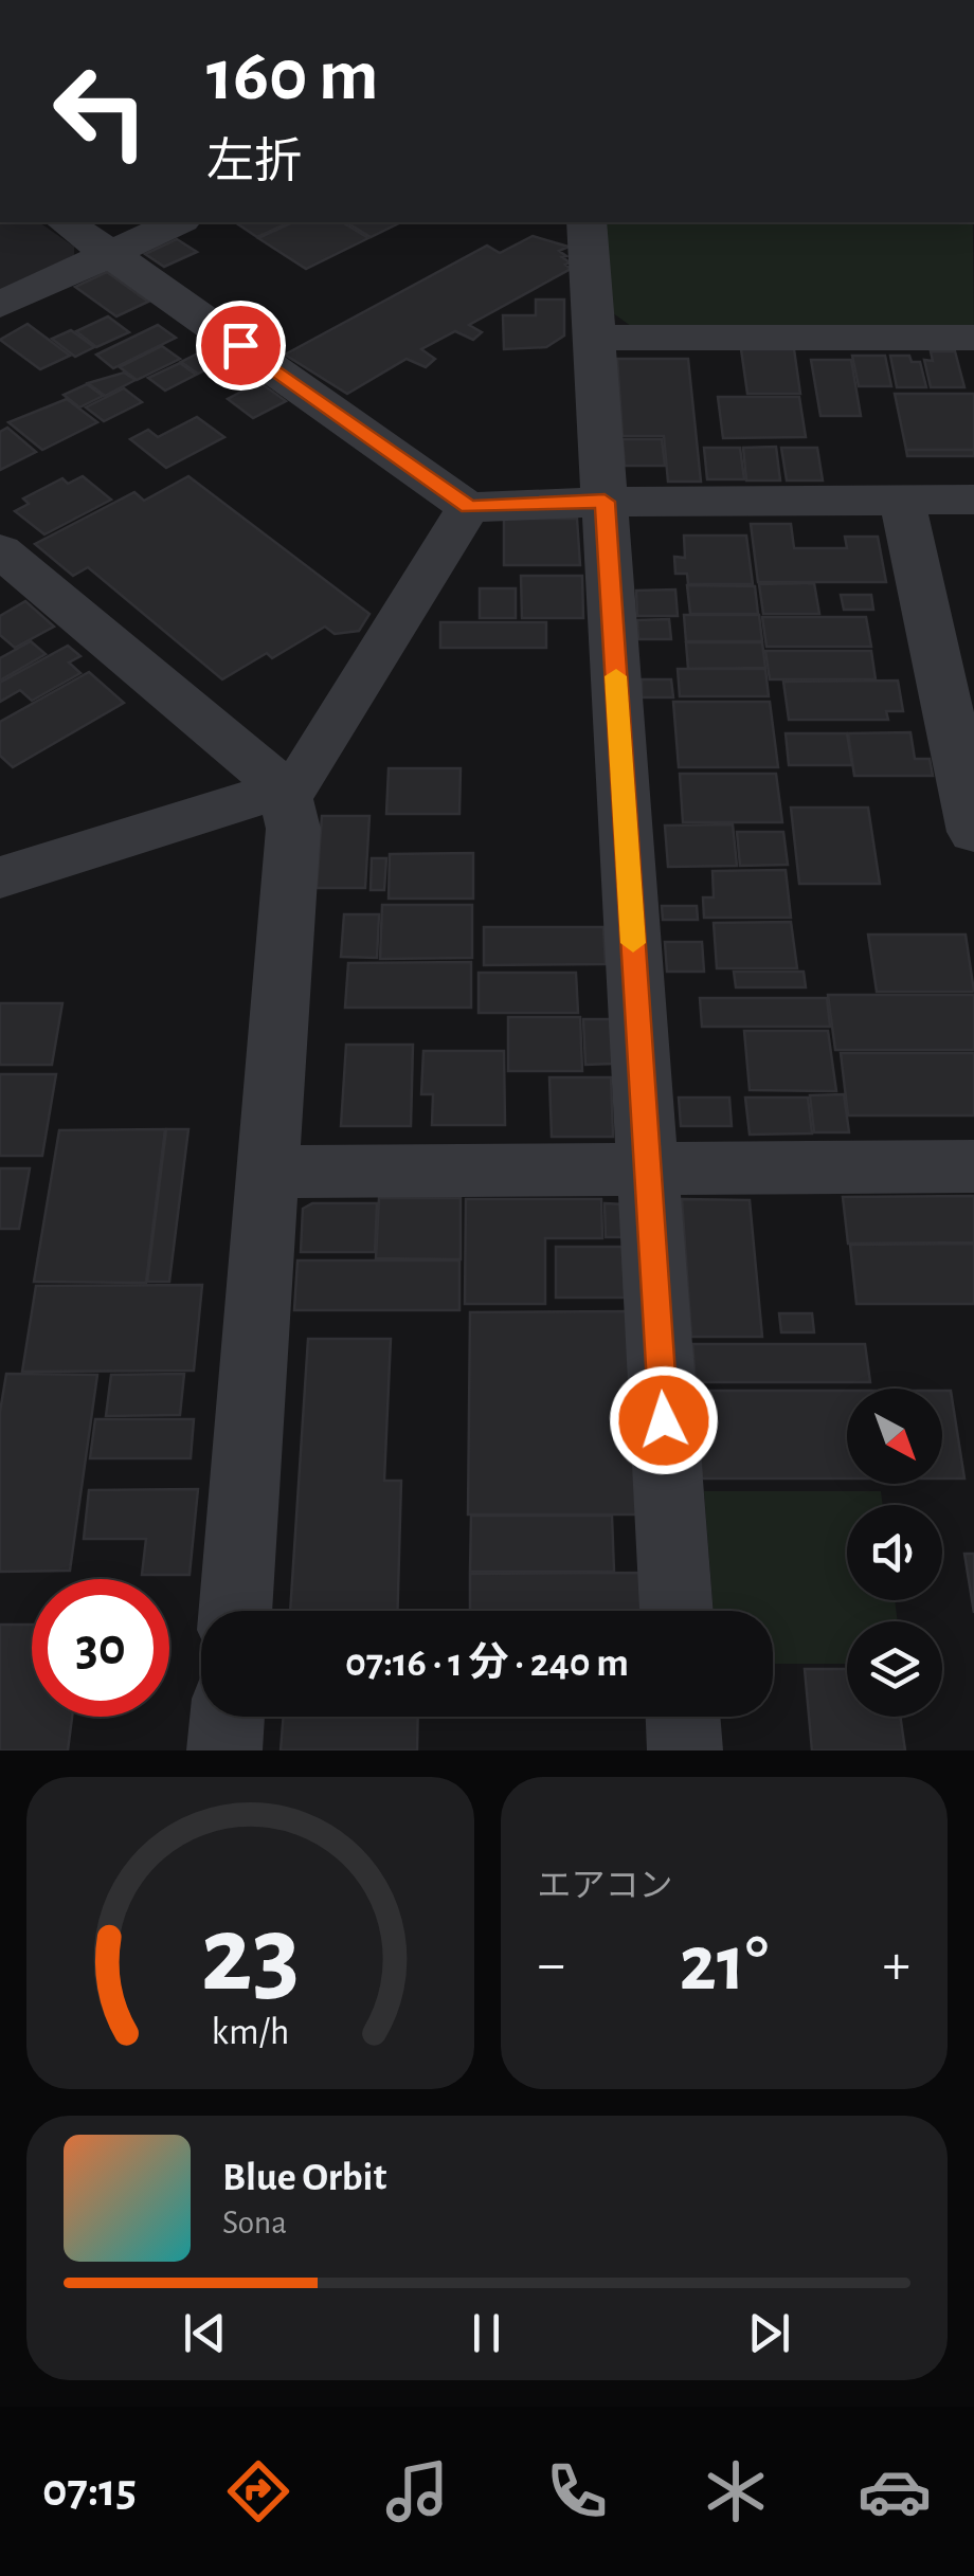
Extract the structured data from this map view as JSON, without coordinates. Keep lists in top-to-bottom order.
{
  "north": "bottom right",
  "page": {
    "turn": ["160 m", "左折"],
    "limit": "30",
    "trip": "07:16 · 1 分 · 240 m",
    "tile": "エアコン",
    "heat": ["−", "21°", "+"],
    "song": ["Blue Orbit", "Sona"],
    "tabs": "07:15",
    "gauge": ["23", "km/h"]
  }
}
